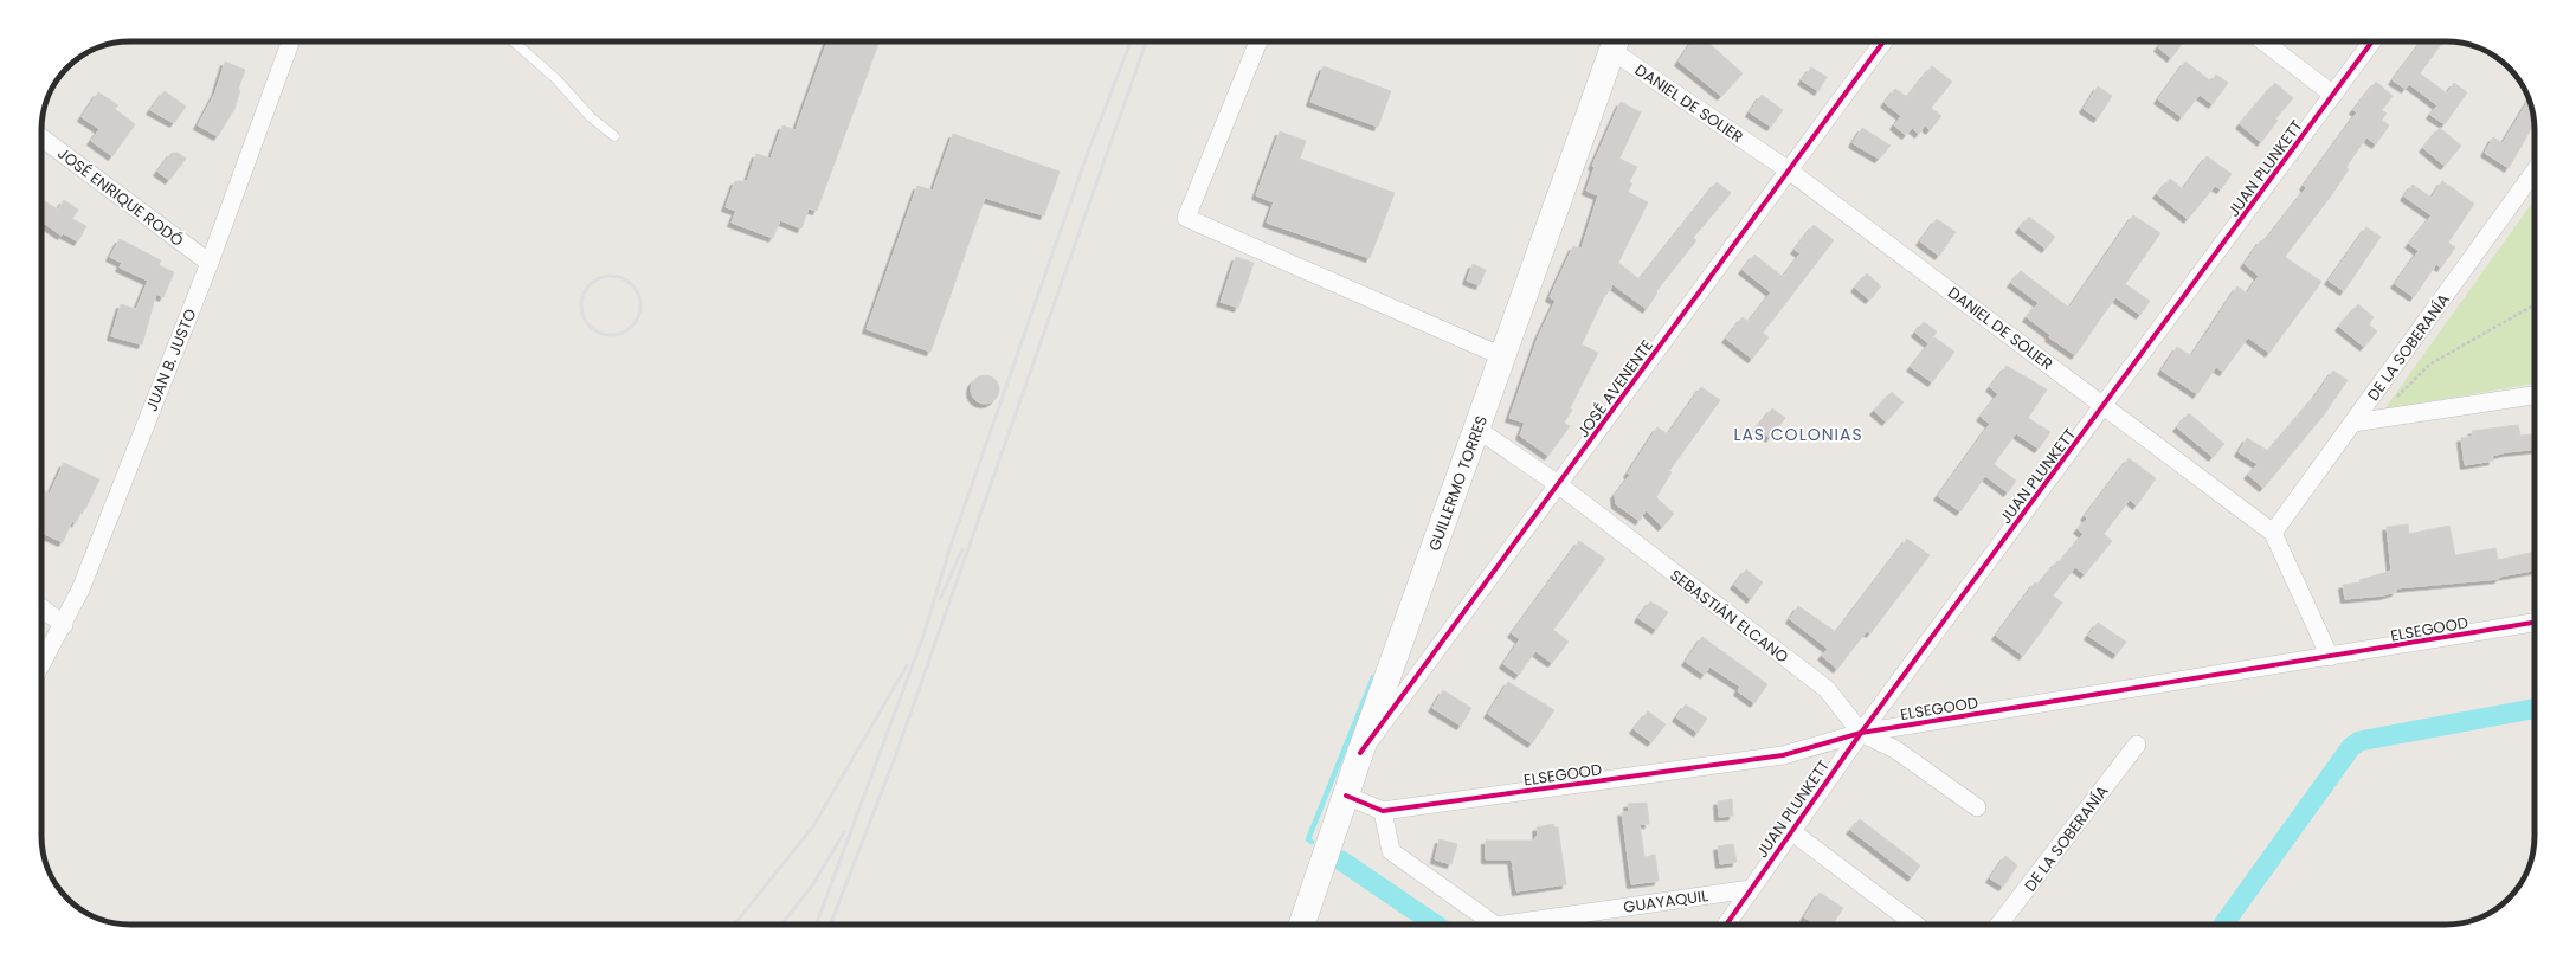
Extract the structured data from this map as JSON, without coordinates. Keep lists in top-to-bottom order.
{
  "streets": {
    "main road": ["GUILLERMO TORRES"],
    "street": [
      "DANIEL DE SOLIER",
      "JUAN PLUNKETT",
      "JOSÉ ENRIQUE RODÓ",
      "DE LA SOBERANÍA",
      "JUAN B. JUSTO",
      "JOSÉ AVENENTE",
      "SEBASTIÁN ELCANO",
      "ELSEGOOD",
      "GUAYAQUIL"
    ]
  },
  "crossings": [
    ["DANIEL DE SOLIER", "JUAN PLUNKETT"],
    ["DANIEL DE SOLIER", "DE LA SOBERANÍA"],
    ["DANIEL DE SOLIER", "JOSÉ AVENENTE"],
    ["DANIEL DE SOLIER", "GUILLERMO TORRES"],
    ["DANIEL DE SOLIER", "ELSEGOOD"],
    ["JUAN PLUNKETT", "SEBASTIÁN ELCANO"],
    ["JUAN PLUNKETT", "ELSEGOOD"],
    ["JUAN PLUNKETT", "GUAYAQUIL"],
    ["JOSÉ ENRIQUE RODÓ", "JUAN B. JUSTO"],
    ["JOSÉ AVENENTE", "GUILLERMO TORRES"],
    ["JOSÉ AVENENTE", "SEBASTIÁN ELCANO"],
    ["GUILLERMO TORRES", "SEBASTIÁN ELCANO"],
    ["SEBASTIÁN ELCANO", "ELSEGOOD"],
    ["ELSEGOOD", "GUAYAQUIL"]
  ],
  "districts": ["LAS COLONIAS"]
}
